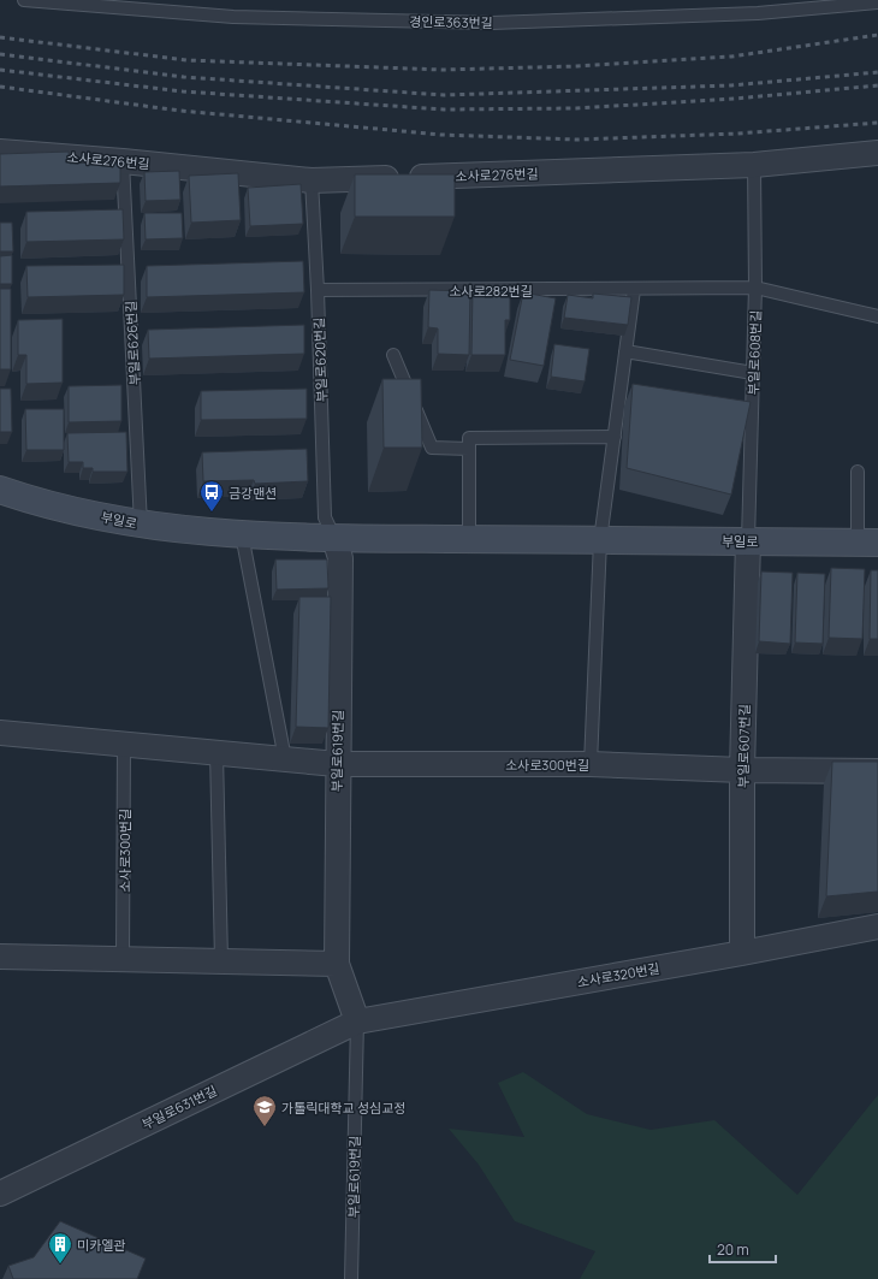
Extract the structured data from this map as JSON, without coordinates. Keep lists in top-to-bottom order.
{
  "streets": {
    "street": [
      "소사로276번길",
      "부일로",
      "부일로607번길",
      "부일로619번길",
      "소사로300번길",
      "소사로320번길",
      "부일로631번길"
    ],
    "lane": [
      "경인로363번길",
      "소사로282번길",
      "부일로626번길",
      "부일로608번길",
      "부일로620번길"
    ]
  },
  "crossings": [
    ["소사로276번길", "부일로626번길"],
    ["소사로276번길", "부일로608번길"],
    ["소사로276번길", "부일로620번길"],
    ["소사로282번길", "부일로608번길"],
    ["소사로282번길", "부일로620번길"],
    ["부일로626번길", "부일로"],
    ["부일로608번길", "부일로"],
    ["부일로608번길", "부일로607번길"],
    ["부일로620번길", "부일로"],
    ["부일로620번길", "부일로619번길"],
    ["부일로", "부일로607번길"],
    ["부일로", "부일로619번길"],
    ["부일로607번길", "소사로300번길"],
    ["부일로607번길", "소사로320번길"],
    ["부일로619번길", "소사로300번길"],
    ["부일로619번길", "소사로320번길"],
    ["부일로619번길", "부일로631번길"],
    ["소사로320번길", "부일로631번길"]
  ],
  "places": {
    "bus stop": ["금강맨션"],
    "school or university": ["가톨릭대학교 성심교정"],
    "building": ["미카엘관"]
  },
  "scale_bar": "20 m"
}
